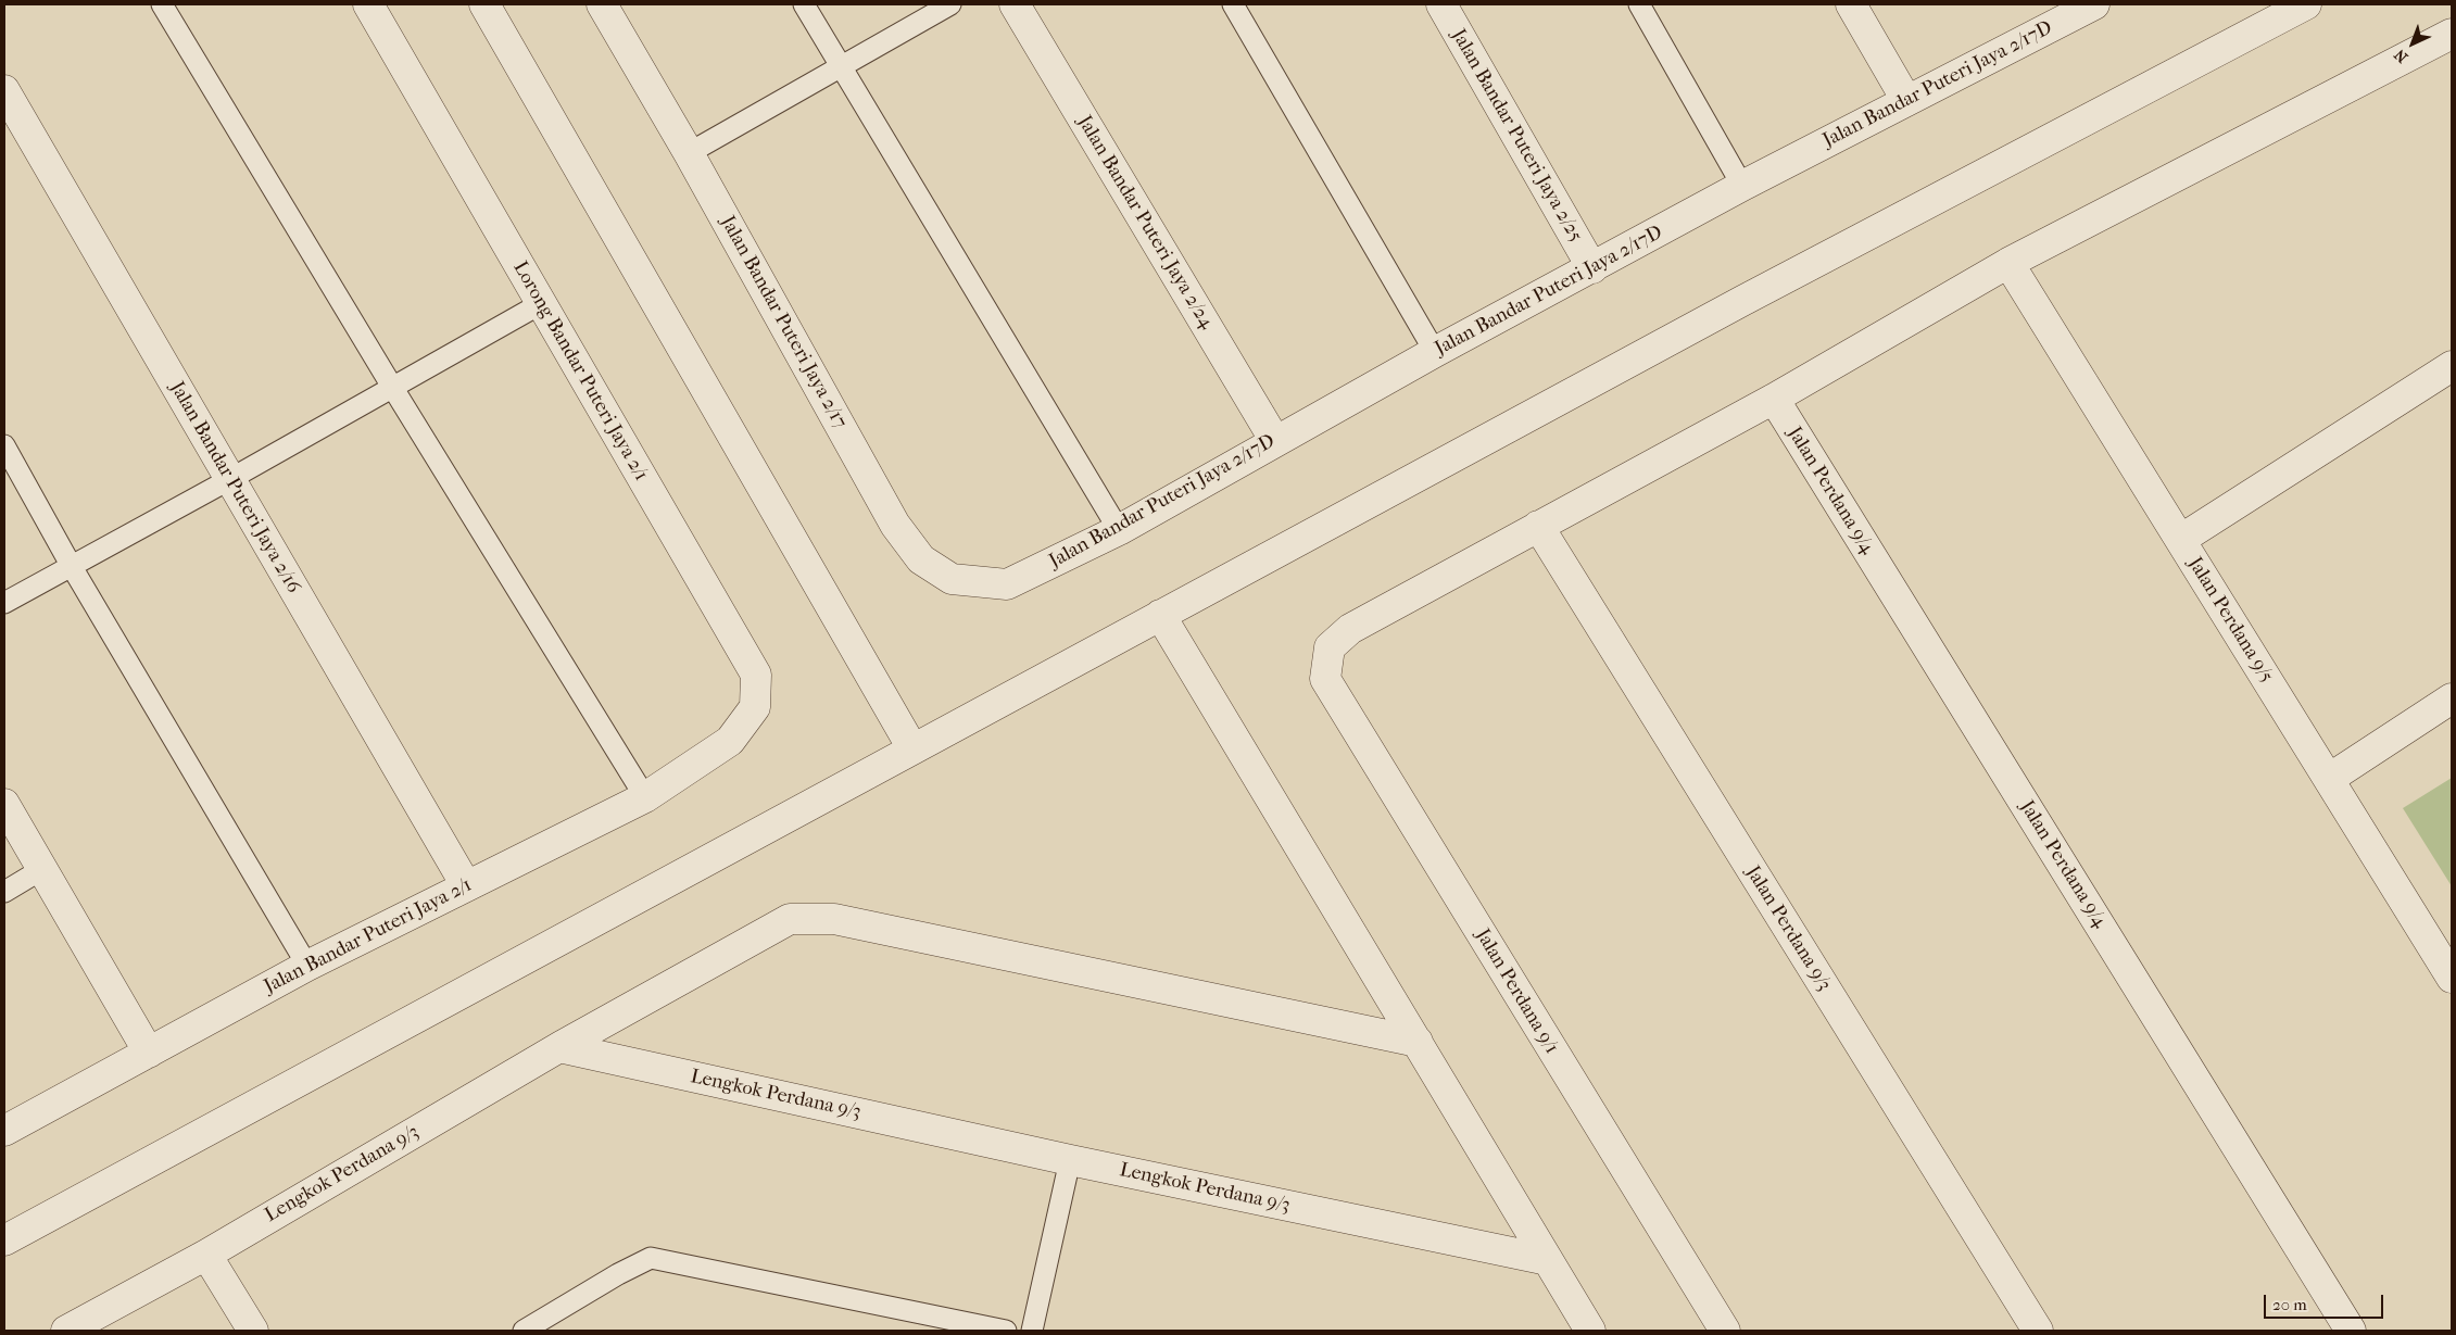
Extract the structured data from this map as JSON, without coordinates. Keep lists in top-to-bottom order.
{
  "streets": {
    "street": [
      "Jalan Bandar Puteri Jaya 2/17D",
      "Jalan Bandar Puteri Jaya 2/25",
      "Jalan Bandar Puteri Jaya 2/24",
      "Jalan Bandar Puteri Jaya 2/17",
      "Lorong Bandar Puteri Jaya 2/1",
      "Jalan Bandar Puteri Jaya 2/16",
      "Jalan Perdana 9/4",
      "Jalan Perdana 9/5",
      "Jalan Perdana 9/3",
      "Jalan Bandar Puteri Jaya 2/1",
      "Jalan Perdana 9/1",
      "Lengkok Perdana 9/3"
    ]
  },
  "crossings": [
    ["Jalan Bandar Puteri Jaya 2/17D", "Jalan Bandar Puteri Jaya 2/25"],
    ["Jalan Bandar Puteri Jaya 2/17D", "Jalan Bandar Puteri Jaya 2/24"],
    ["Jalan Bandar Puteri Jaya 2/17D", "Jalan Bandar Puteri Jaya 2/17"],
    ["Lorong Bandar Puteri Jaya 2/1", "Jalan Bandar Puteri Jaya 2/1"],
    ["Jalan Bandar Puteri Jaya 2/16", "Jalan Bandar Puteri Jaya 2/1"],
    ["Jalan Perdana 9/3", "Jalan Perdana 9/1"]
  ],
  "scale_bar": "20 m",
  "north": "bottom left"
}
